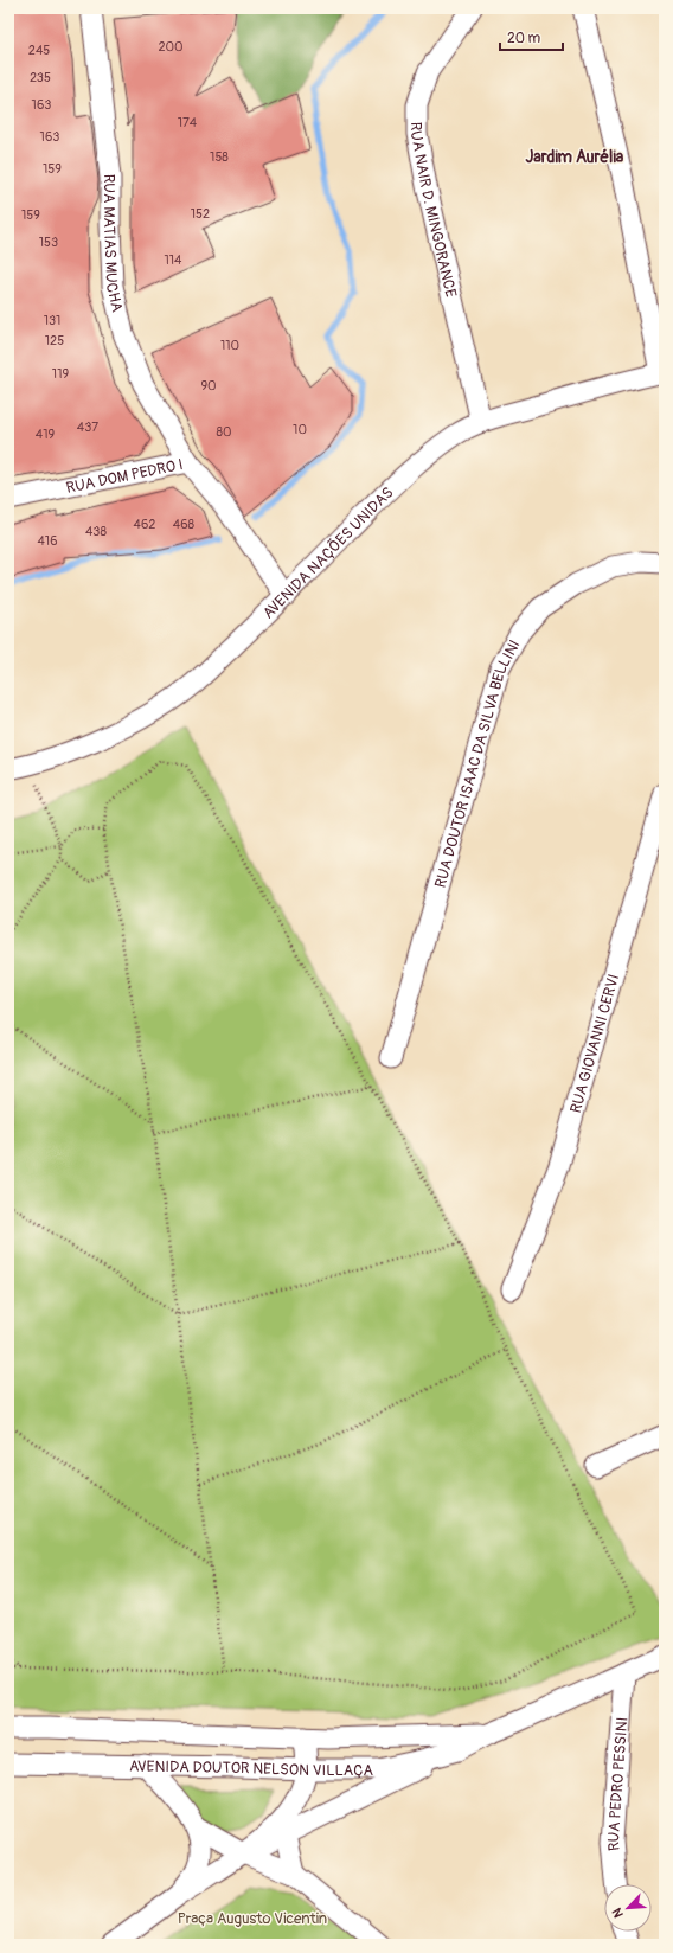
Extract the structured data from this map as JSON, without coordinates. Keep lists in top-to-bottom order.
{
  "streets": {
    "street": [
      "RUA NAIR D. MINGORANCE",
      "RUA MATIAS MUCHA",
      "RUA DOM PEDRO I",
      "AVENIDA NAÇÕES UNIDAS",
      "RUA DOUTOR ISAAC DA SILVA BELLINI",
      "RUA GIOVANNI CERVI",
      "AVENIDA DOUTOR NELSON VILLAÇA",
      "RUA PEDRO PESSINI"
    ]
  },
  "crossings": [
    ["RUA NAIR D. MINGORANCE", "AVENIDA NAÇÕES UNIDAS"],
    ["RUA MATIAS MUCHA", "RUA DOM PEDRO I"],
    ["RUA DOM PEDRO I", "AVENIDA NAÇÕES UNIDAS"],
    ["AVENIDA DOUTOR NELSON VILLAÇA", "RUA PEDRO PESSINI"]
  ],
  "districts": ["Jardim Aurélia"],
  "parks": ["Praça Augusto Vicentin"],
  "house_numbers": [
    "200",
    "245",
    "235",
    "163",
    "174",
    "163",
    "158",
    "159",
    "152",
    "159",
    "153",
    "114",
    "131",
    "125",
    "110",
    "119",
    "90",
    "437",
    "10",
    "80",
    "419",
    "462",
    "468",
    "438",
    "416"
  ],
  "scale_bar": "20 m",
  "north": "bottom left"
}
